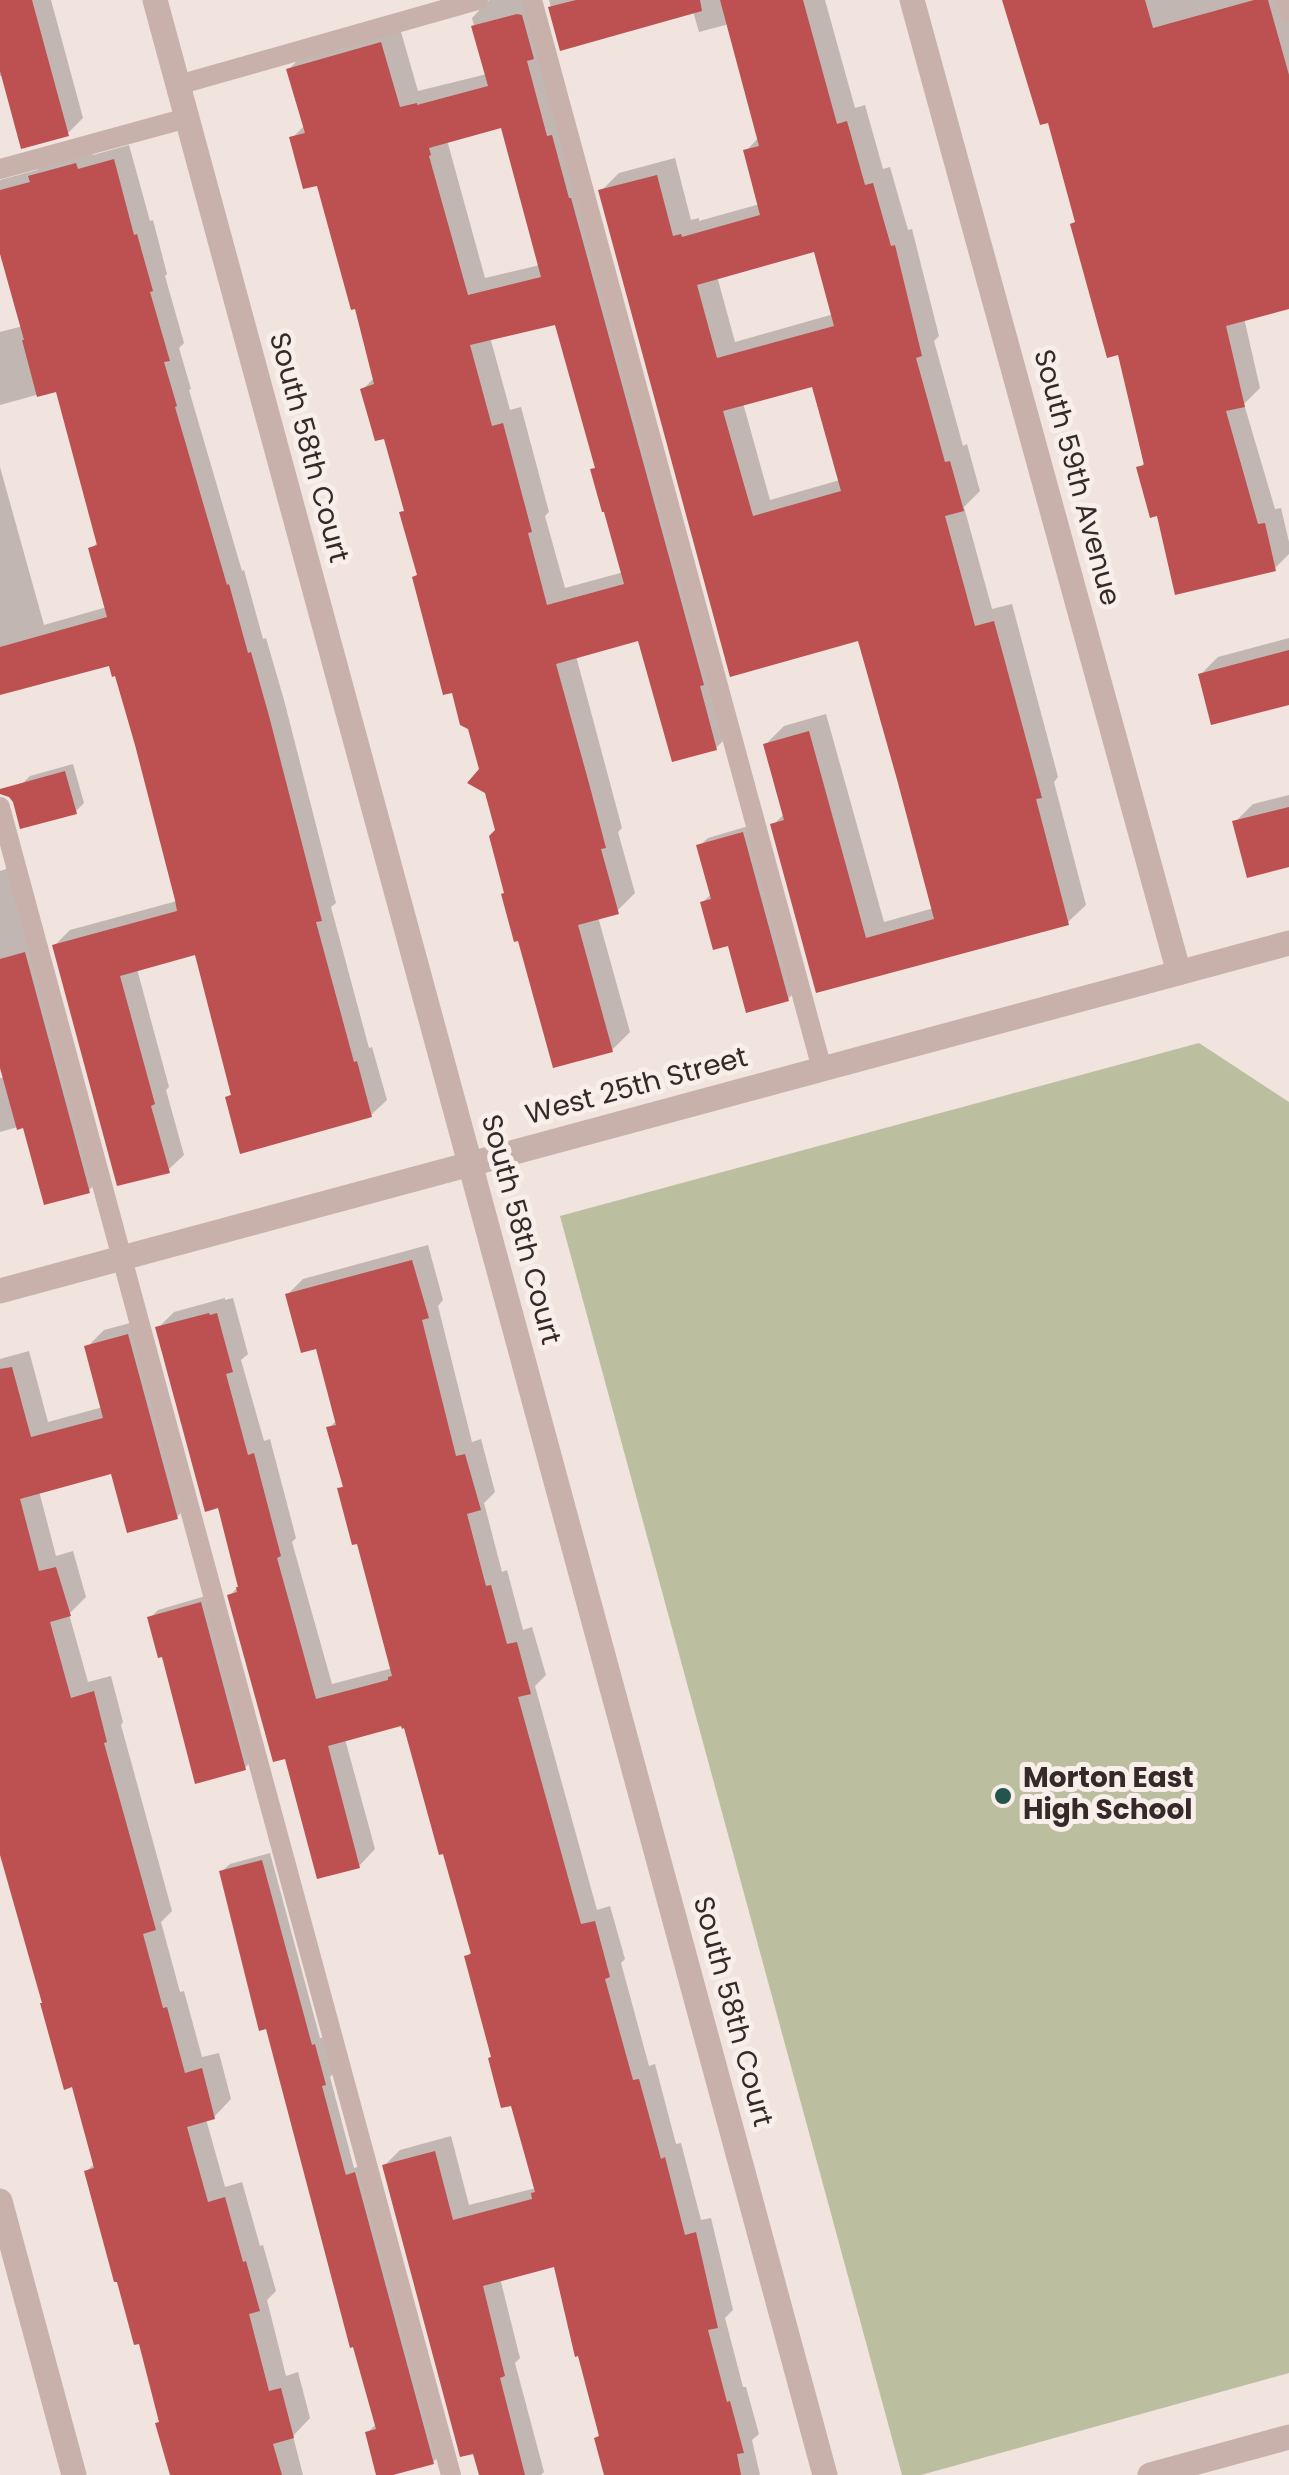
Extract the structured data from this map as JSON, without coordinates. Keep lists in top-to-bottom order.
{
  "streets": {
    "street": ["South 58th Court", "South 59th Avenue", "West 25th Street"]
  },
  "crossings": [
    ["South 58th Court", "West 25th Street"],
    ["South 59th Avenue", "West 25th Street"]
  ],
  "places": ["Morton East High School"]
}
